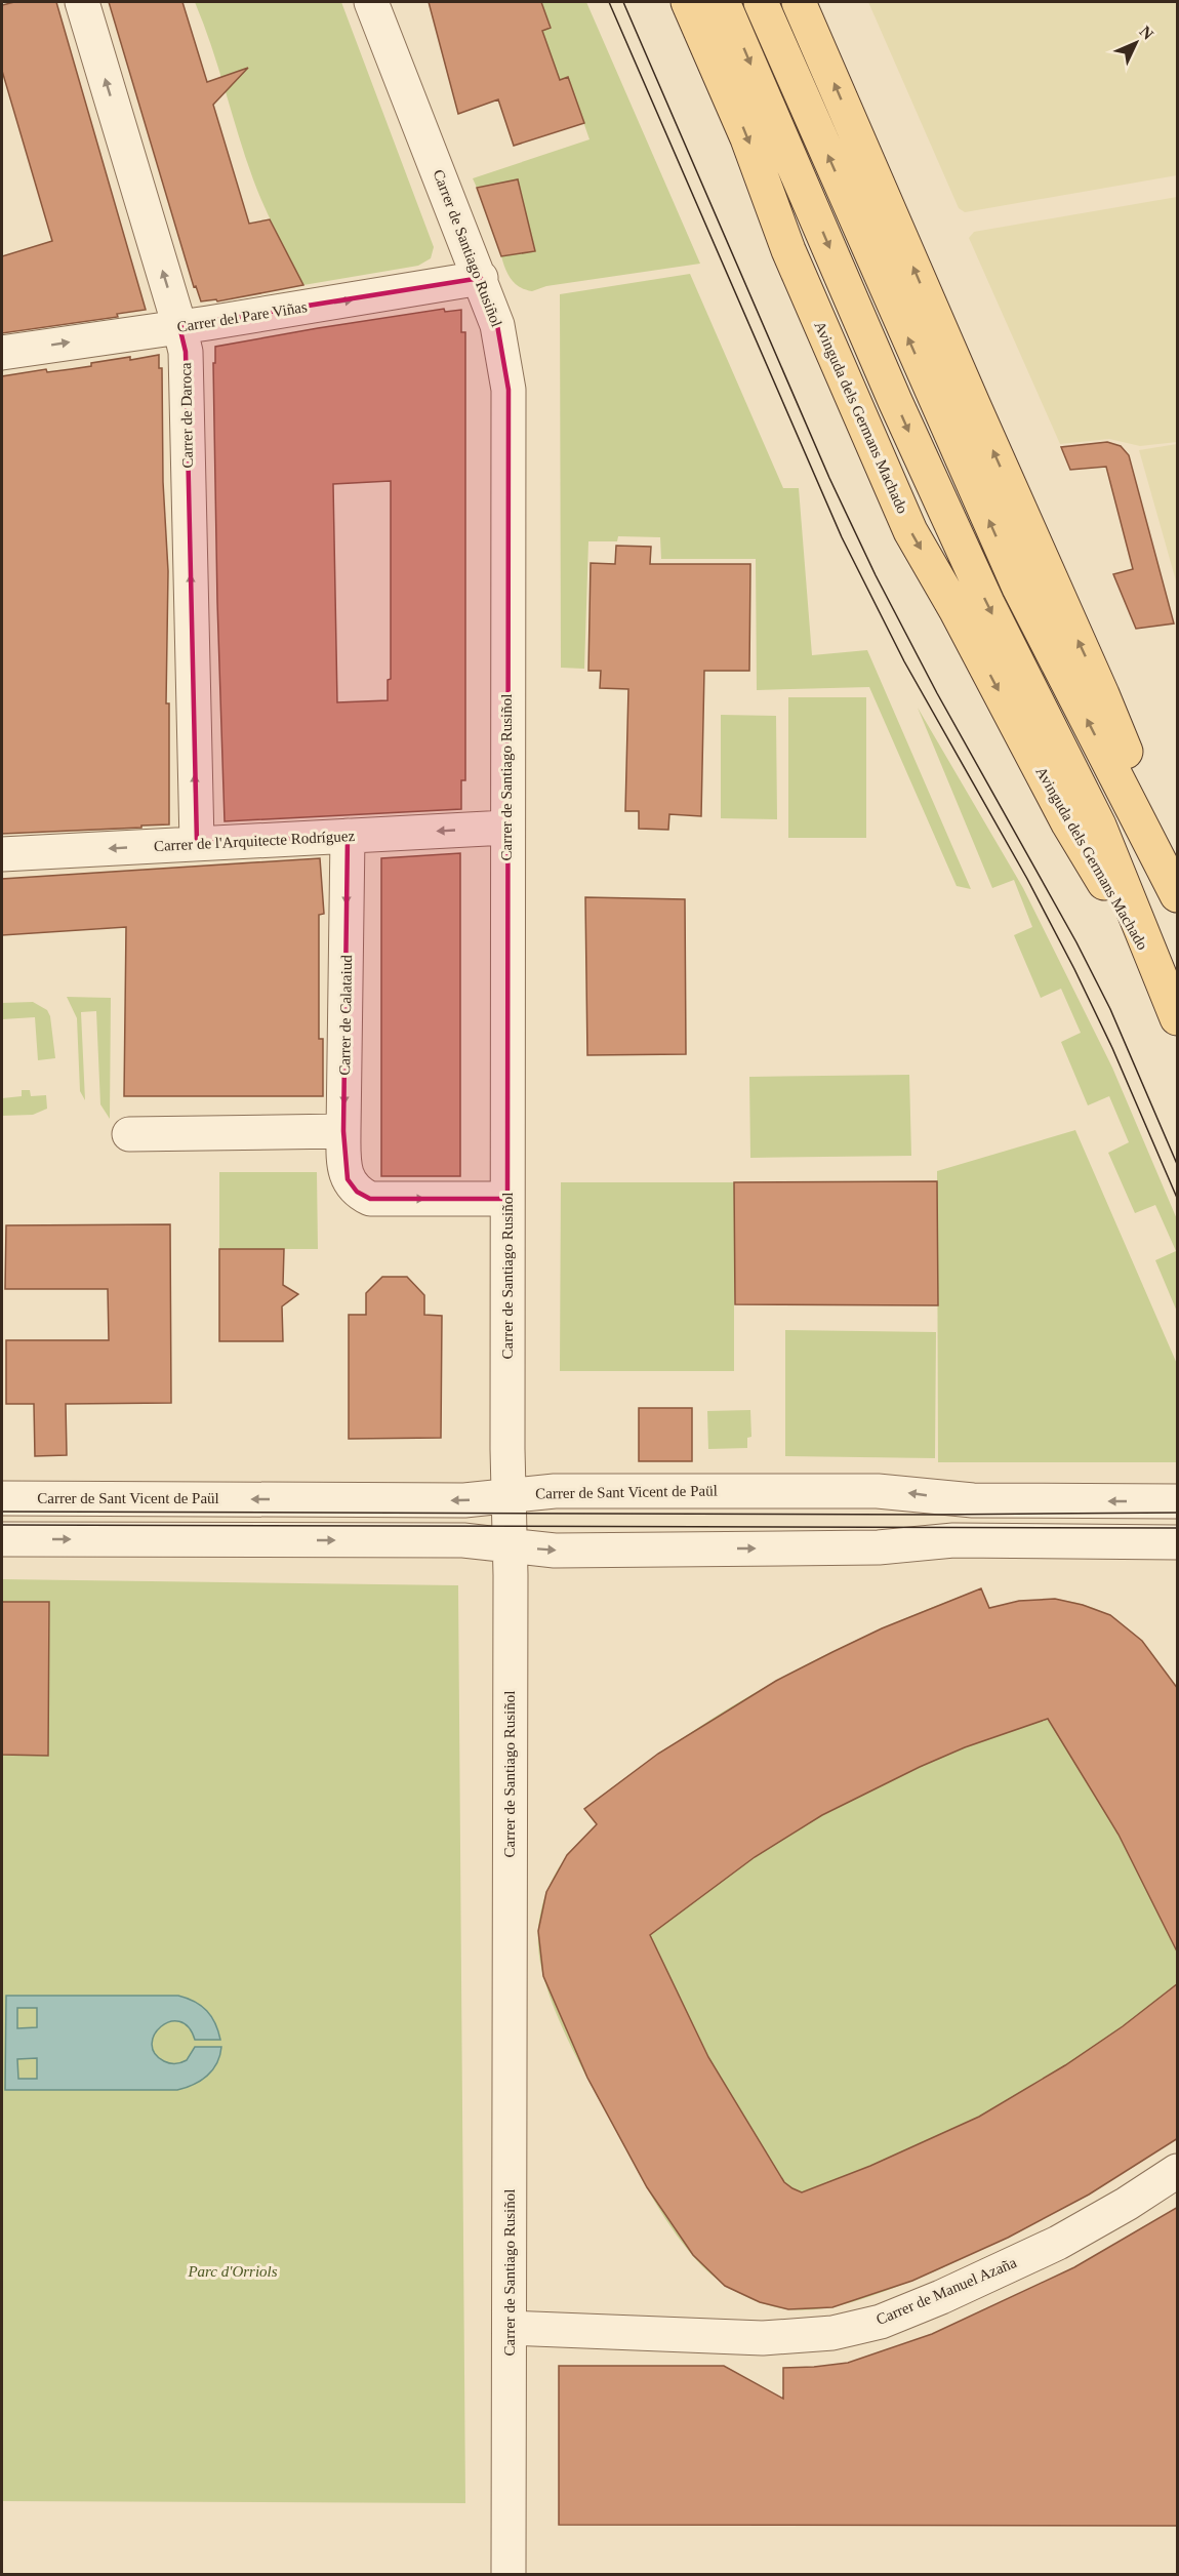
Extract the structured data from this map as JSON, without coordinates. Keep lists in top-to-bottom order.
{
  "streets": {
    "main road": ["Avinguda dels Germans Machado"],
    "street": [
      "Carrer de Santiago Rusiñol",
      "Carrer del Pare Viñas",
      "Carrer de Daroca",
      "Carrer de l'Arquitecte Rodríguez",
      "Carrer de Calataiud",
      "Carrer de Sant Vicent de Paül",
      "Carrer de Manuel Azaña"
    ]
  },
  "crossings": [
    ["Carrer de Santiago Rusiñol", "Carrer del Pare Viñas"],
    ["Carrer de Santiago Rusiñol", "Carrer de l'Arquitecte Rodríguez"],
    ["Carrer de Santiago Rusiñol", "Carrer de Calataiud"],
    ["Carrer de Santiago Rusiñol", "Carrer de Sant Vicent de Paül"],
    ["Carrer de Santiago Rusiñol", "Carrer de Manuel Azaña"],
    ["Carrer del Pare Viñas", "Carrer de Daroca"],
    ["Carrer de Daroca", "Carrer de l'Arquitecte Rodríguez"],
    ["Carrer de l'Arquitecte Rodríguez", "Carrer de Calataiud"]
  ],
  "one_way": ["Carrer del Pare Viñas", "Carrer de Daroca", "Carrer de l'Arquitecte Rodríguez"],
  "parks": ["Parc d'Orriols"],
  "north": "top right"
}
